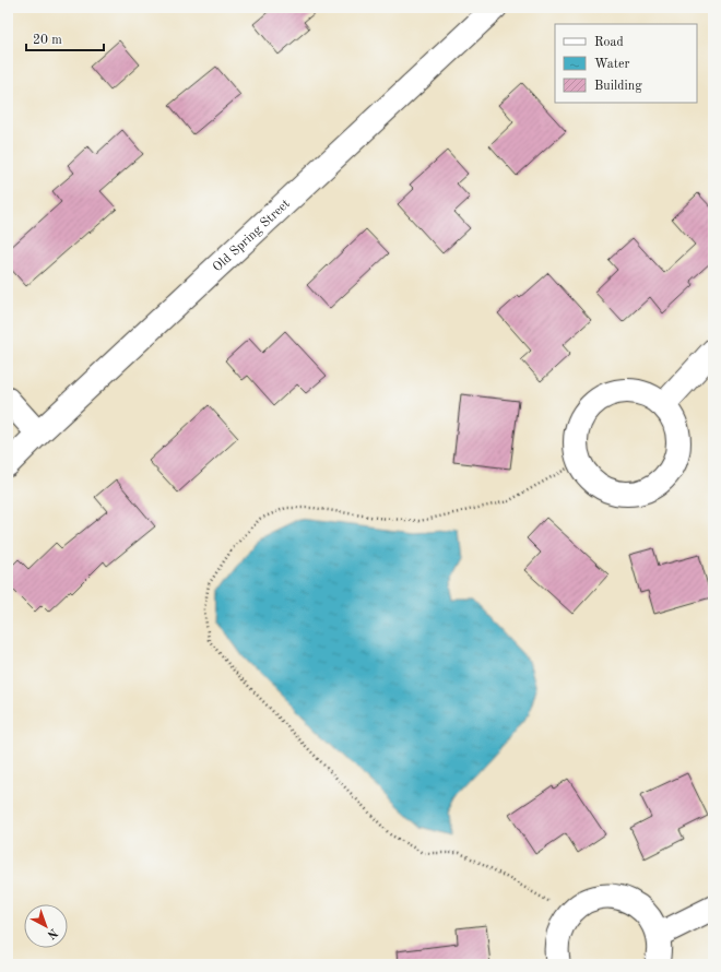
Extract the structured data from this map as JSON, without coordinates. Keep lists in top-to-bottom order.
{
  "streets": {
    "street": ["Old Spring Street"]
  },
  "legend": ["Road", "Water", "Building"],
  "scale_bar": "20 m",
  "north": "bottom right"
}
